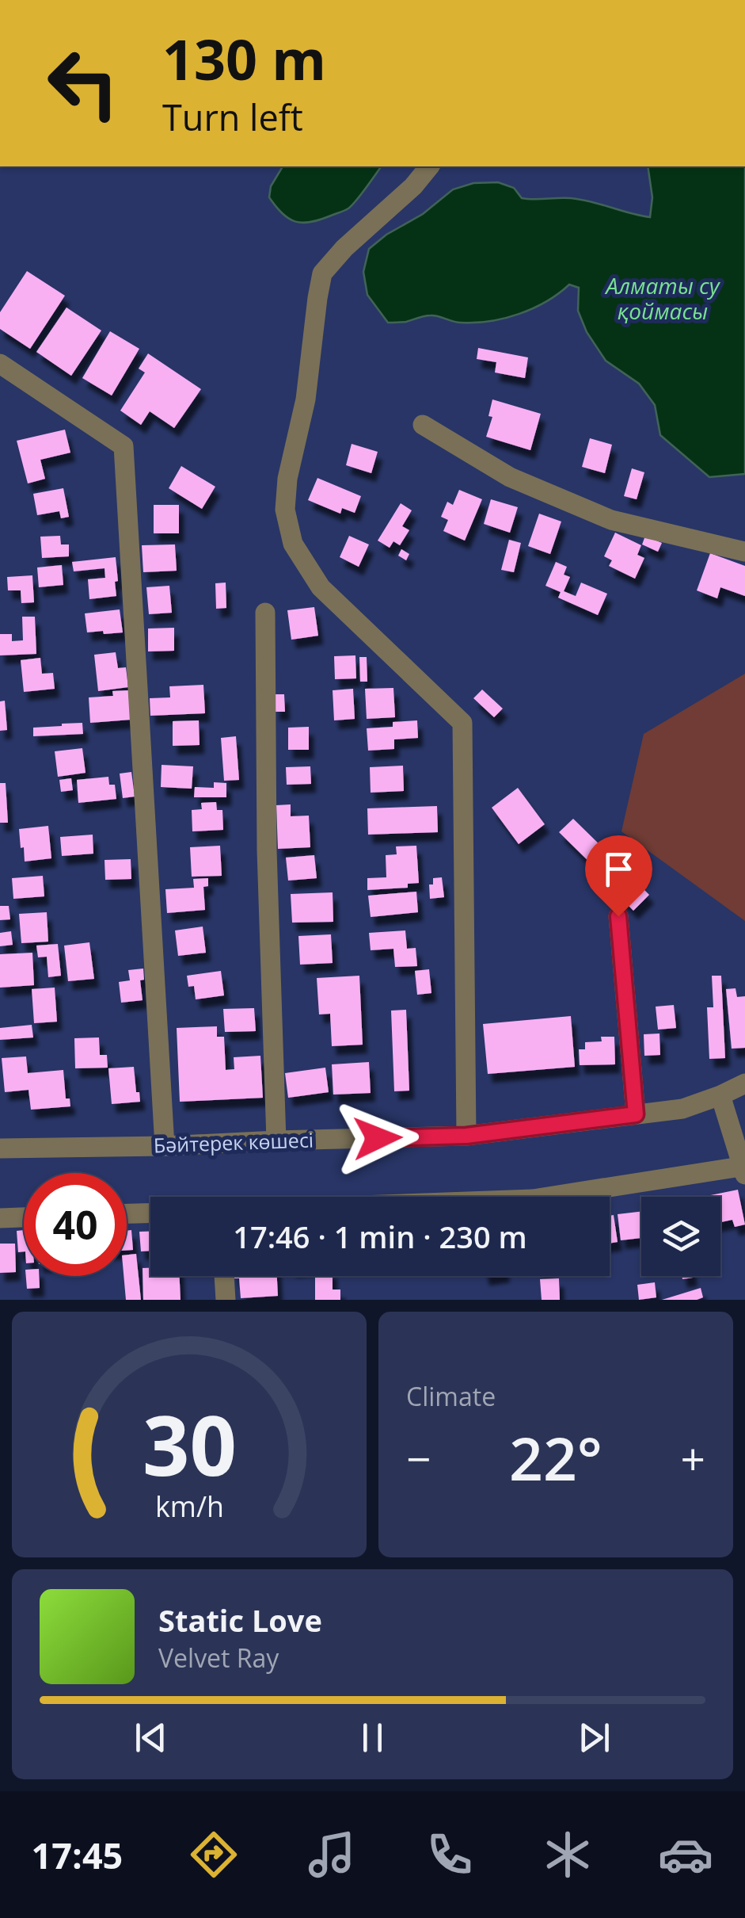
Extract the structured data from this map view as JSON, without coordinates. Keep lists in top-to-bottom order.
{
  "streets": {
    "street": ["Бәйтерек көшесі"]
  },
  "water": ["Алматы су қоймасы"],
  "page": {
    "turn": ["130 m", "Turn left"],
    "limit": "40",
    "trip": "17:46 · 1 min · 230 m",
    "tile": "Climate",
    "heat": ["−", "22°", "+"],
    "song": ["Static Love", "Velvet Ray"],
    "tabs": "17:45",
    "gauge": ["30", "km/h"]
  }
}
